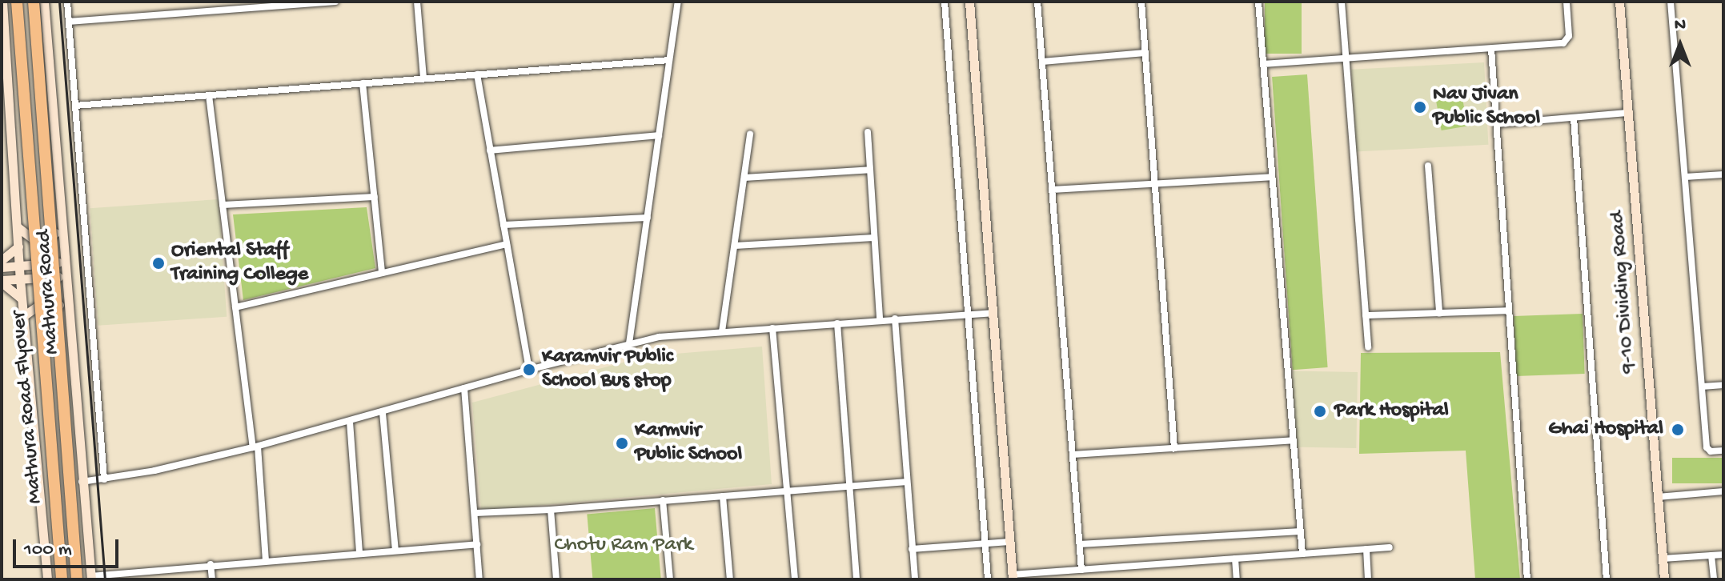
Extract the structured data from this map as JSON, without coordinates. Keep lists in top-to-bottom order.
{
  "streets": {
    "highway": ["Mathura Road Flyover"],
    "main road": ["Mathura Road", "9-10 Dividing Road"]
  },
  "parks": ["Chotu Ram Park"],
  "places": [
    "Nav Jivan Public School",
    "Oriental Staff Training College",
    "Karamvir Public School Bus stop",
    "Park Hospital",
    "Ghai Hospital",
    "Karmvir Public School"
  ],
  "scale_bar": "100 m",
  "north": "top"
}
